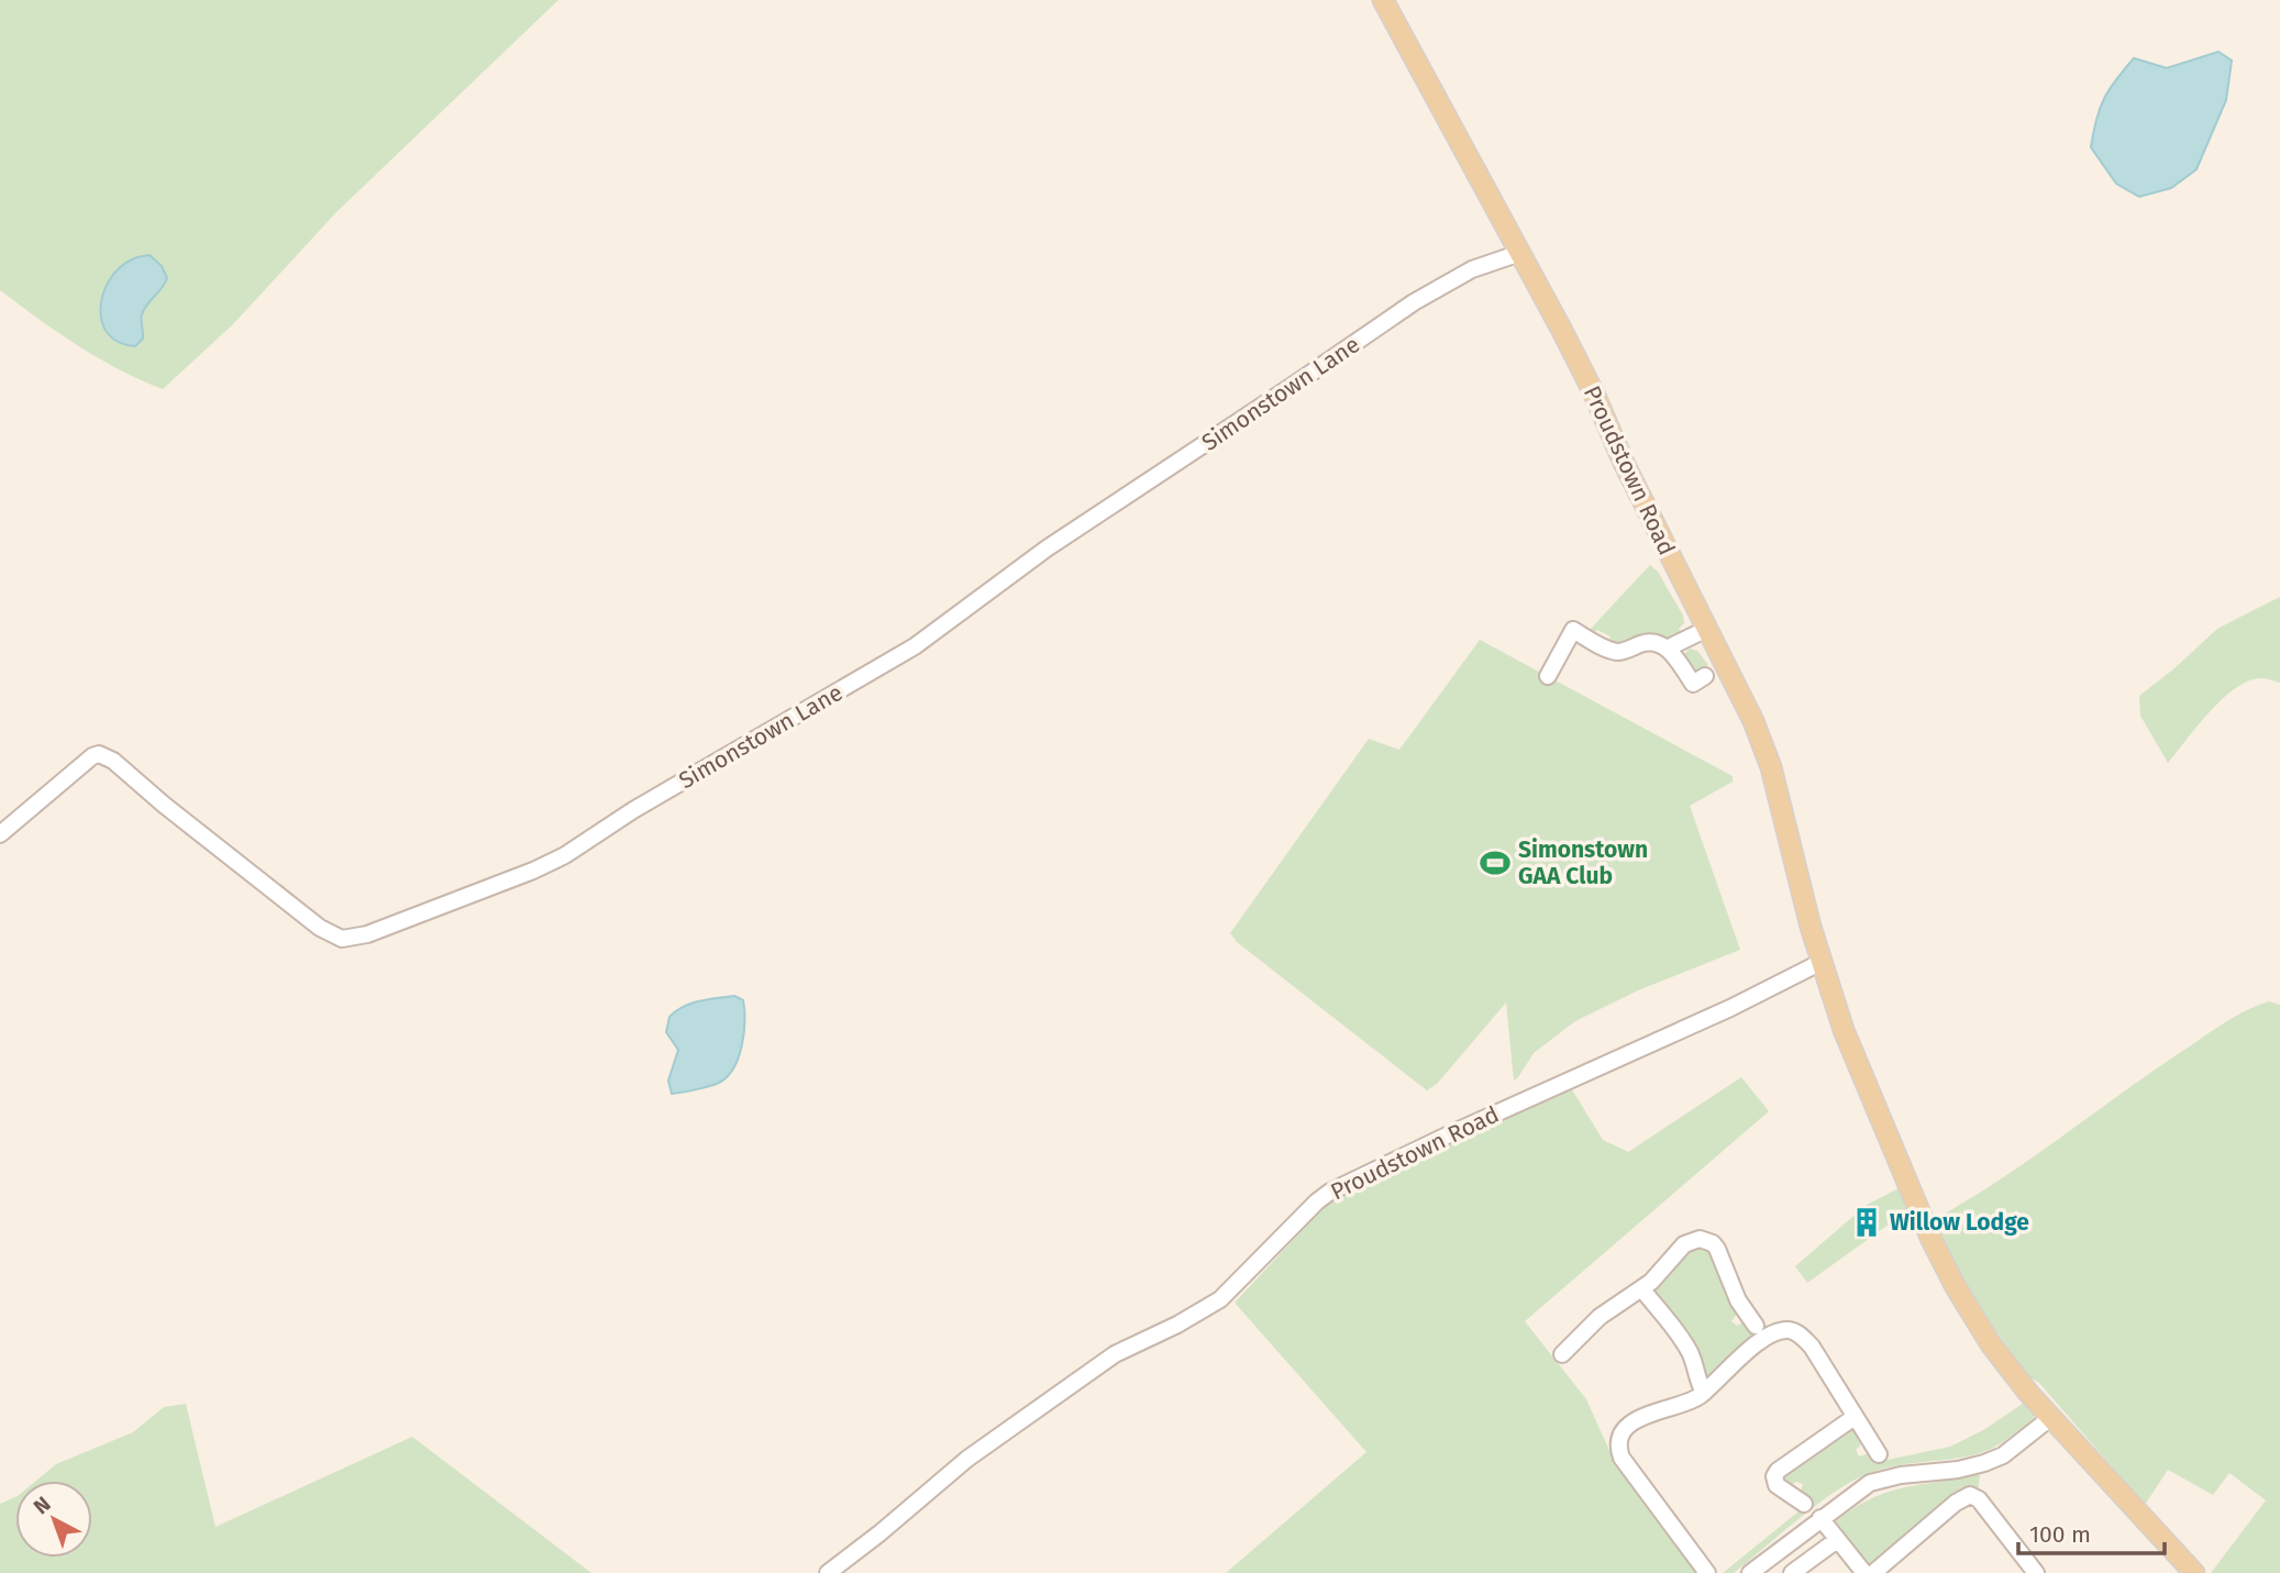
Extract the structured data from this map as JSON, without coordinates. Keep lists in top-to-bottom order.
{
  "streets": {
    "main road": ["Proudstown Road"],
    "street": ["Simonstown Lane"]
  },
  "crossings": [
    ["Simonstown Lane", "Proudstown Road"]
  ],
  "places": {
    "sports": ["Simonstown GAA Club"],
    "building": ["Willow Lodge"]
  },
  "scale_bar": "100 m",
  "north": "top left"
}
